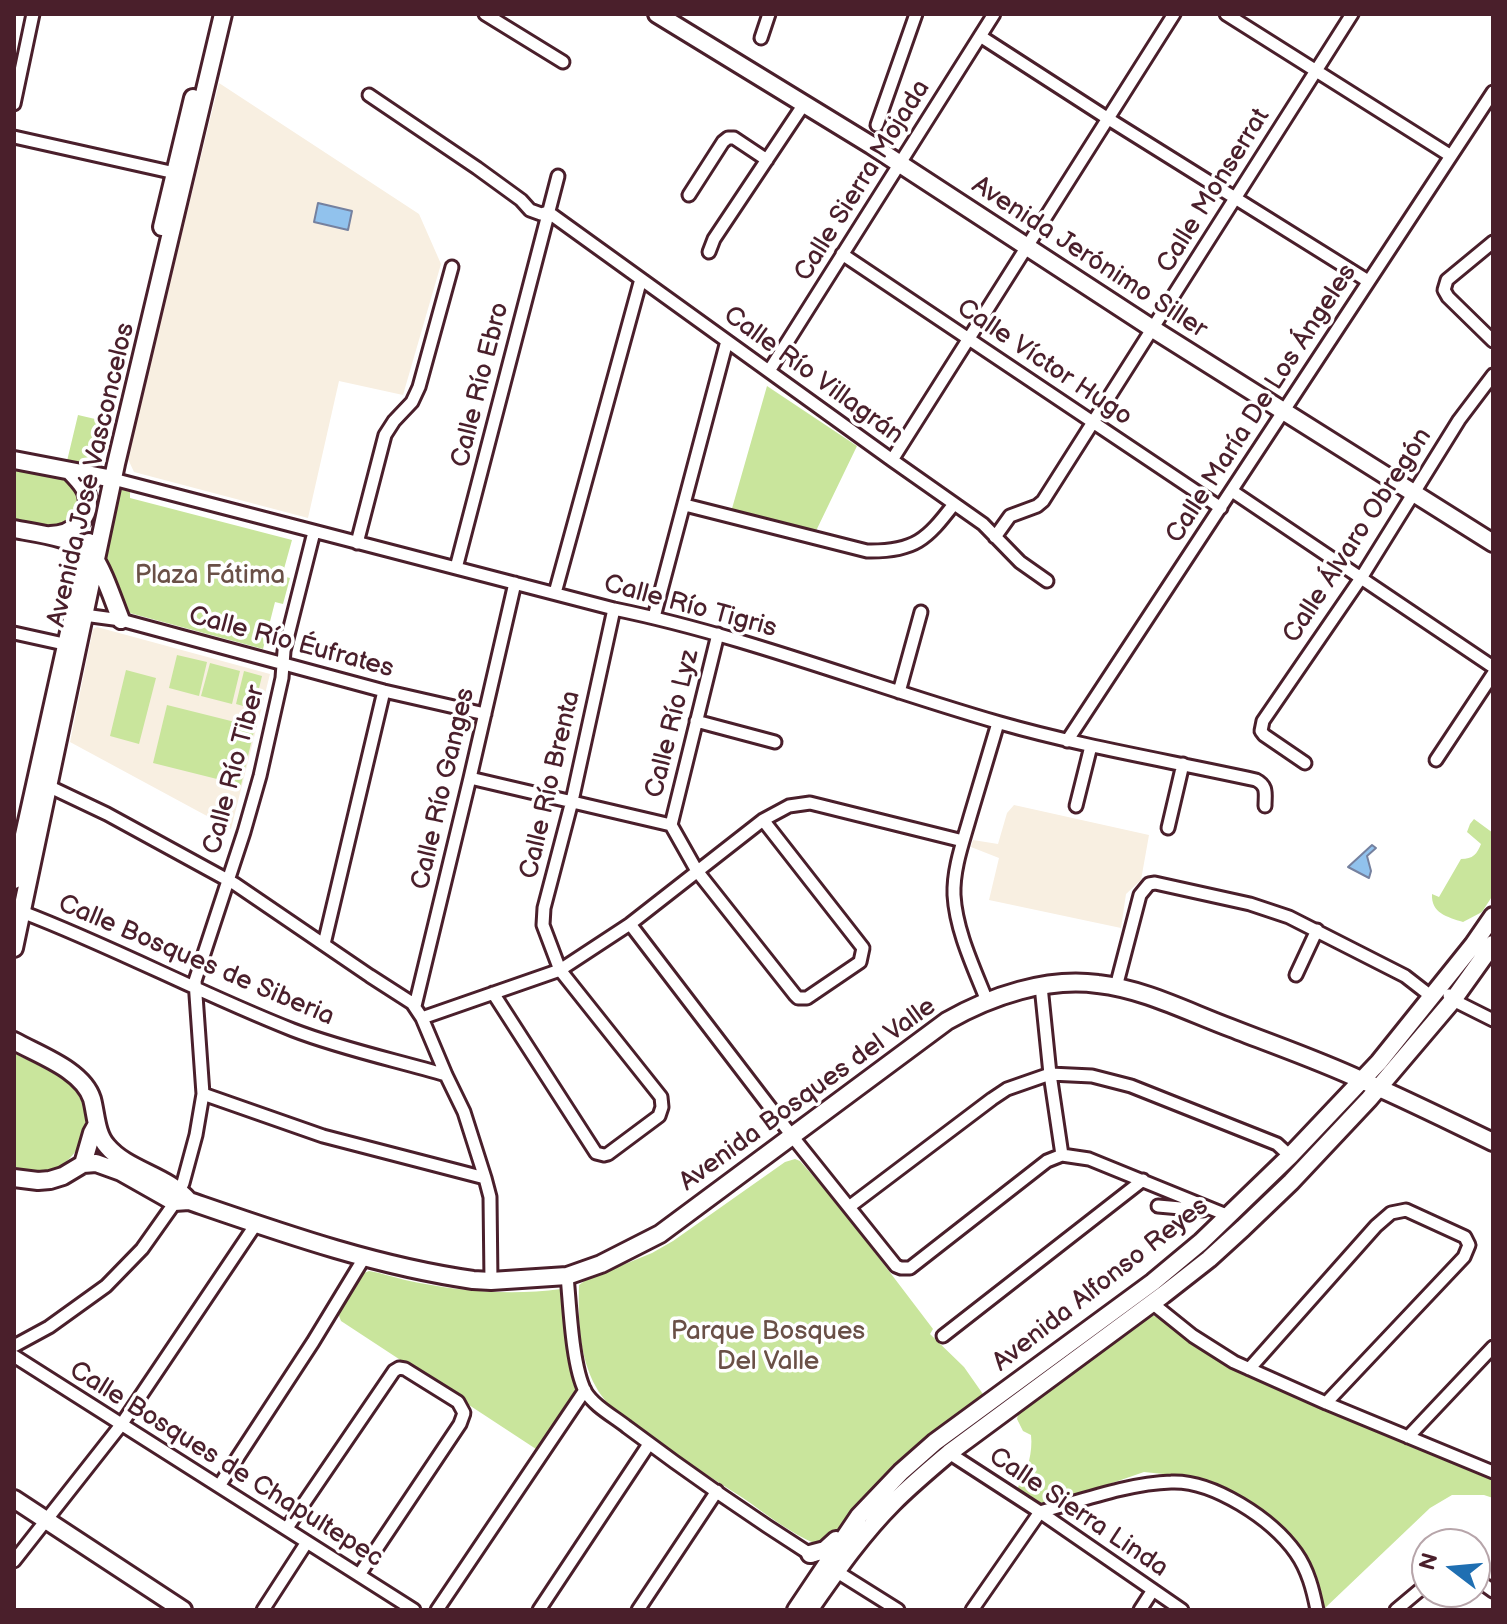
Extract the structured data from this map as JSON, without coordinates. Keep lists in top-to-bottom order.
{
  "streets": {
    "main road": [
      "Avenida Jerónimo Siller",
      "Avenida José Vasconcelos",
      "Avenida Bosques del Valle",
      "Avenida Alfonso Reyes"
    ],
    "street": [
      "Calle Sierra Mojada",
      "Calle Monserrat",
      "Calle Víctor Hugo",
      "Calle Río Villagrán",
      "Calle Río Ebro",
      "Calle María De Los Ángeles",
      "Calle Álvaro Obregón",
      "Calle Río Tigris",
      "Calle Río Éufrates",
      "Calle Río Lyz",
      "Calle Río Tiber",
      "Calle Río Brenta",
      "Calle Río Ganges",
      "Calle Bosques de Siberia",
      "Calle Bosques de Chapultepec",
      "Calle Sierra Linda"
    ]
  },
  "crossings": [
    ["Calle Sierra Mojada", "Avenida Jerónimo Siller"],
    ["Calle Sierra Mojada", "Calle Víctor Hugo"],
    ["Calle Sierra Mojada", "Calle Río Villagrán"],
    ["Calle Monserrat", "Avenida Jerónimo Siller"],
    ["Calle Monserrat", "Calle Víctor Hugo"],
    ["Calle Monserrat", "Calle Río Villagrán"],
    ["Avenida Jerónimo Siller", "Calle María De Los Ángeles"],
    ["Avenida Jerónimo Siller", "Calle Álvaro Obregón"],
    ["Calle Víctor Hugo", "Calle María De Los Ángeles"],
    ["Calle Río Villagrán", "Calle Río Ebro"],
    ["Calle Río Ebro", "Calle Río Tigris"],
    ["Calle María De Los Ángeles", "Calle Río Tigris"],
    ["Avenida José Vasconcelos", "Calle Río Tigris"],
    ["Avenida José Vasconcelos", "Calle Río Éufrates"],
    ["Avenida José Vasconcelos", "Calle Bosques de Siberia"],
    ["Calle Río Tigris", "Calle Río Lyz"],
    ["Calle Río Tigris", "Calle Río Tiber"],
    ["Calle Río Tigris", "Calle Río Brenta"],
    ["Calle Río Tigris", "Calle Río Ganges"],
    ["Calle Río Éufrates", "Calle Río Tiber"],
    ["Calle Río Éufrates", "Calle Río Ganges"],
    ["Calle Río Tiber", "Calle Bosques de Siberia"],
    ["Avenida Bosques del Valle", "Avenida Alfonso Reyes"],
    ["Avenida Alfonso Reyes", "Calle Sierra Linda"]
  ],
  "parks": ["Plaza Fátima", "Parque Bosques Del Valle"],
  "north": "left"
}
